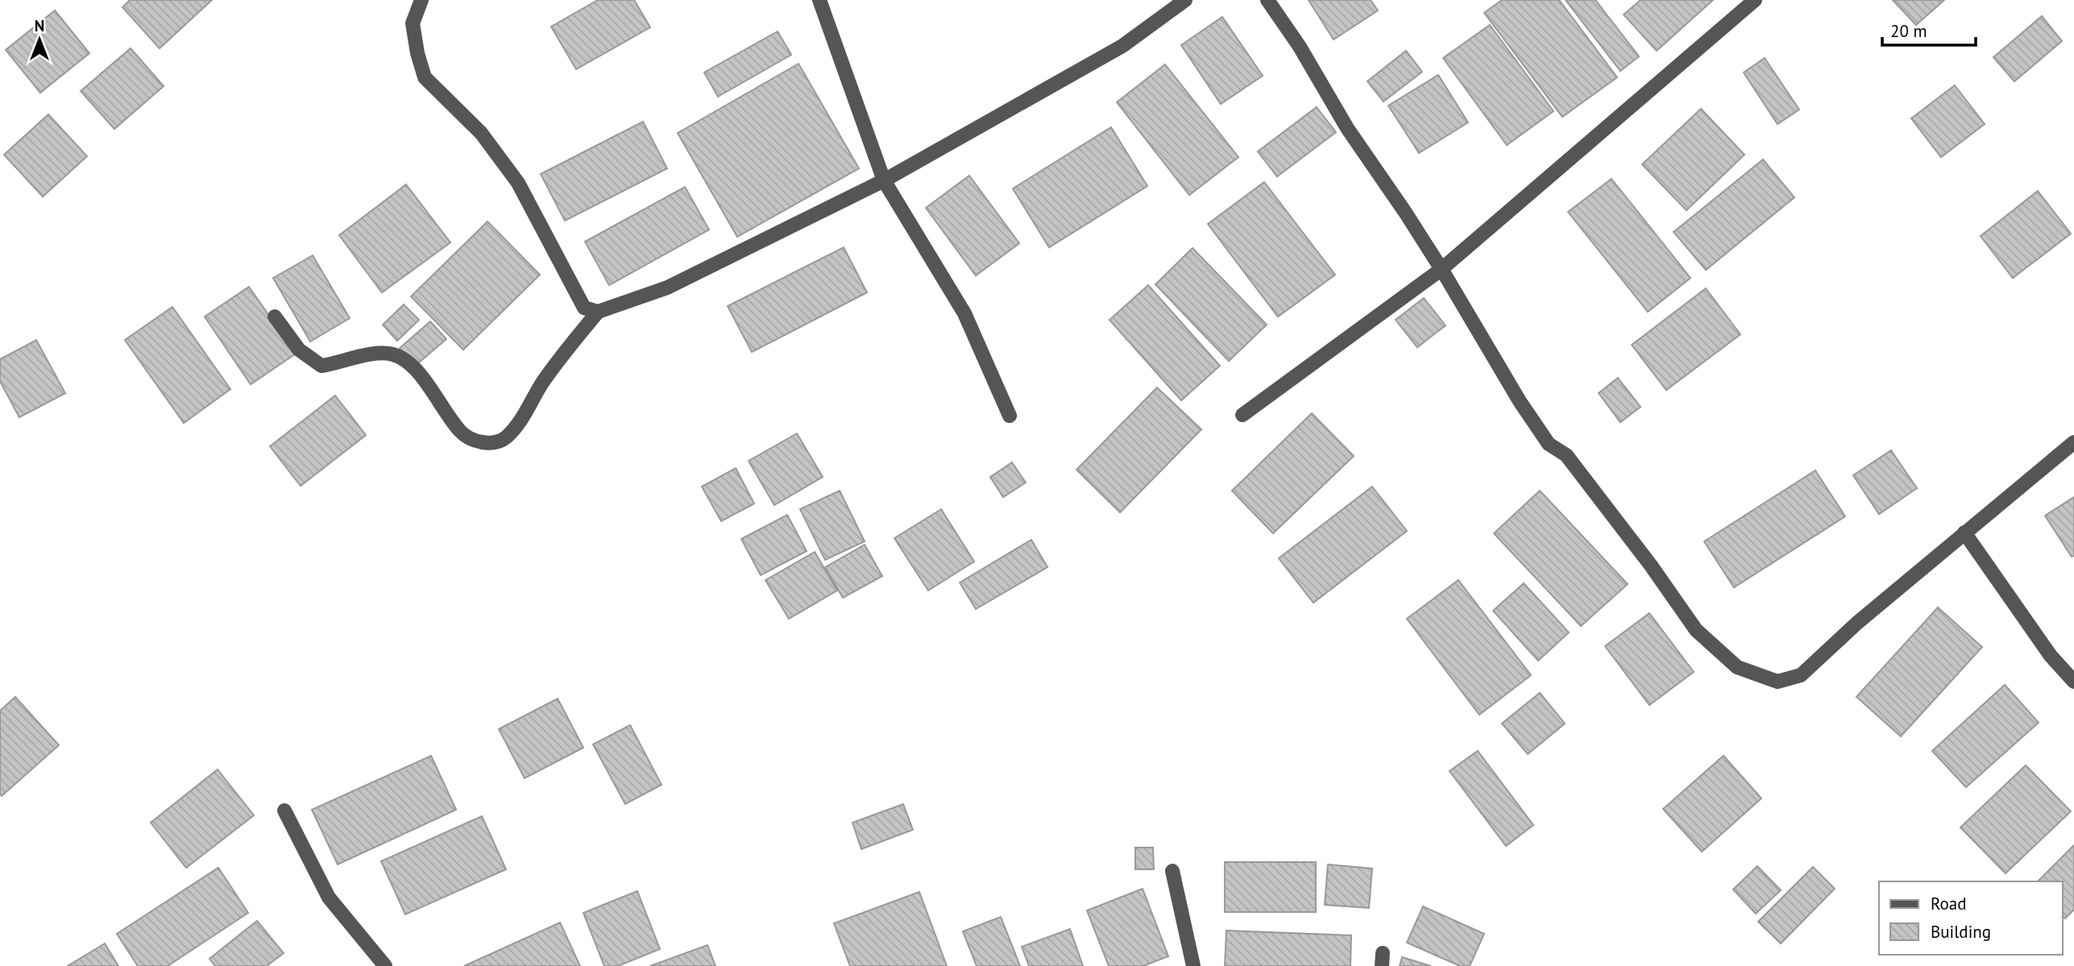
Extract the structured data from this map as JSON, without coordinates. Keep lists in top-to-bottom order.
{
  "legend": ["Road", "Building"],
  "scale_bar": "20 m",
  "north": "top"
}
